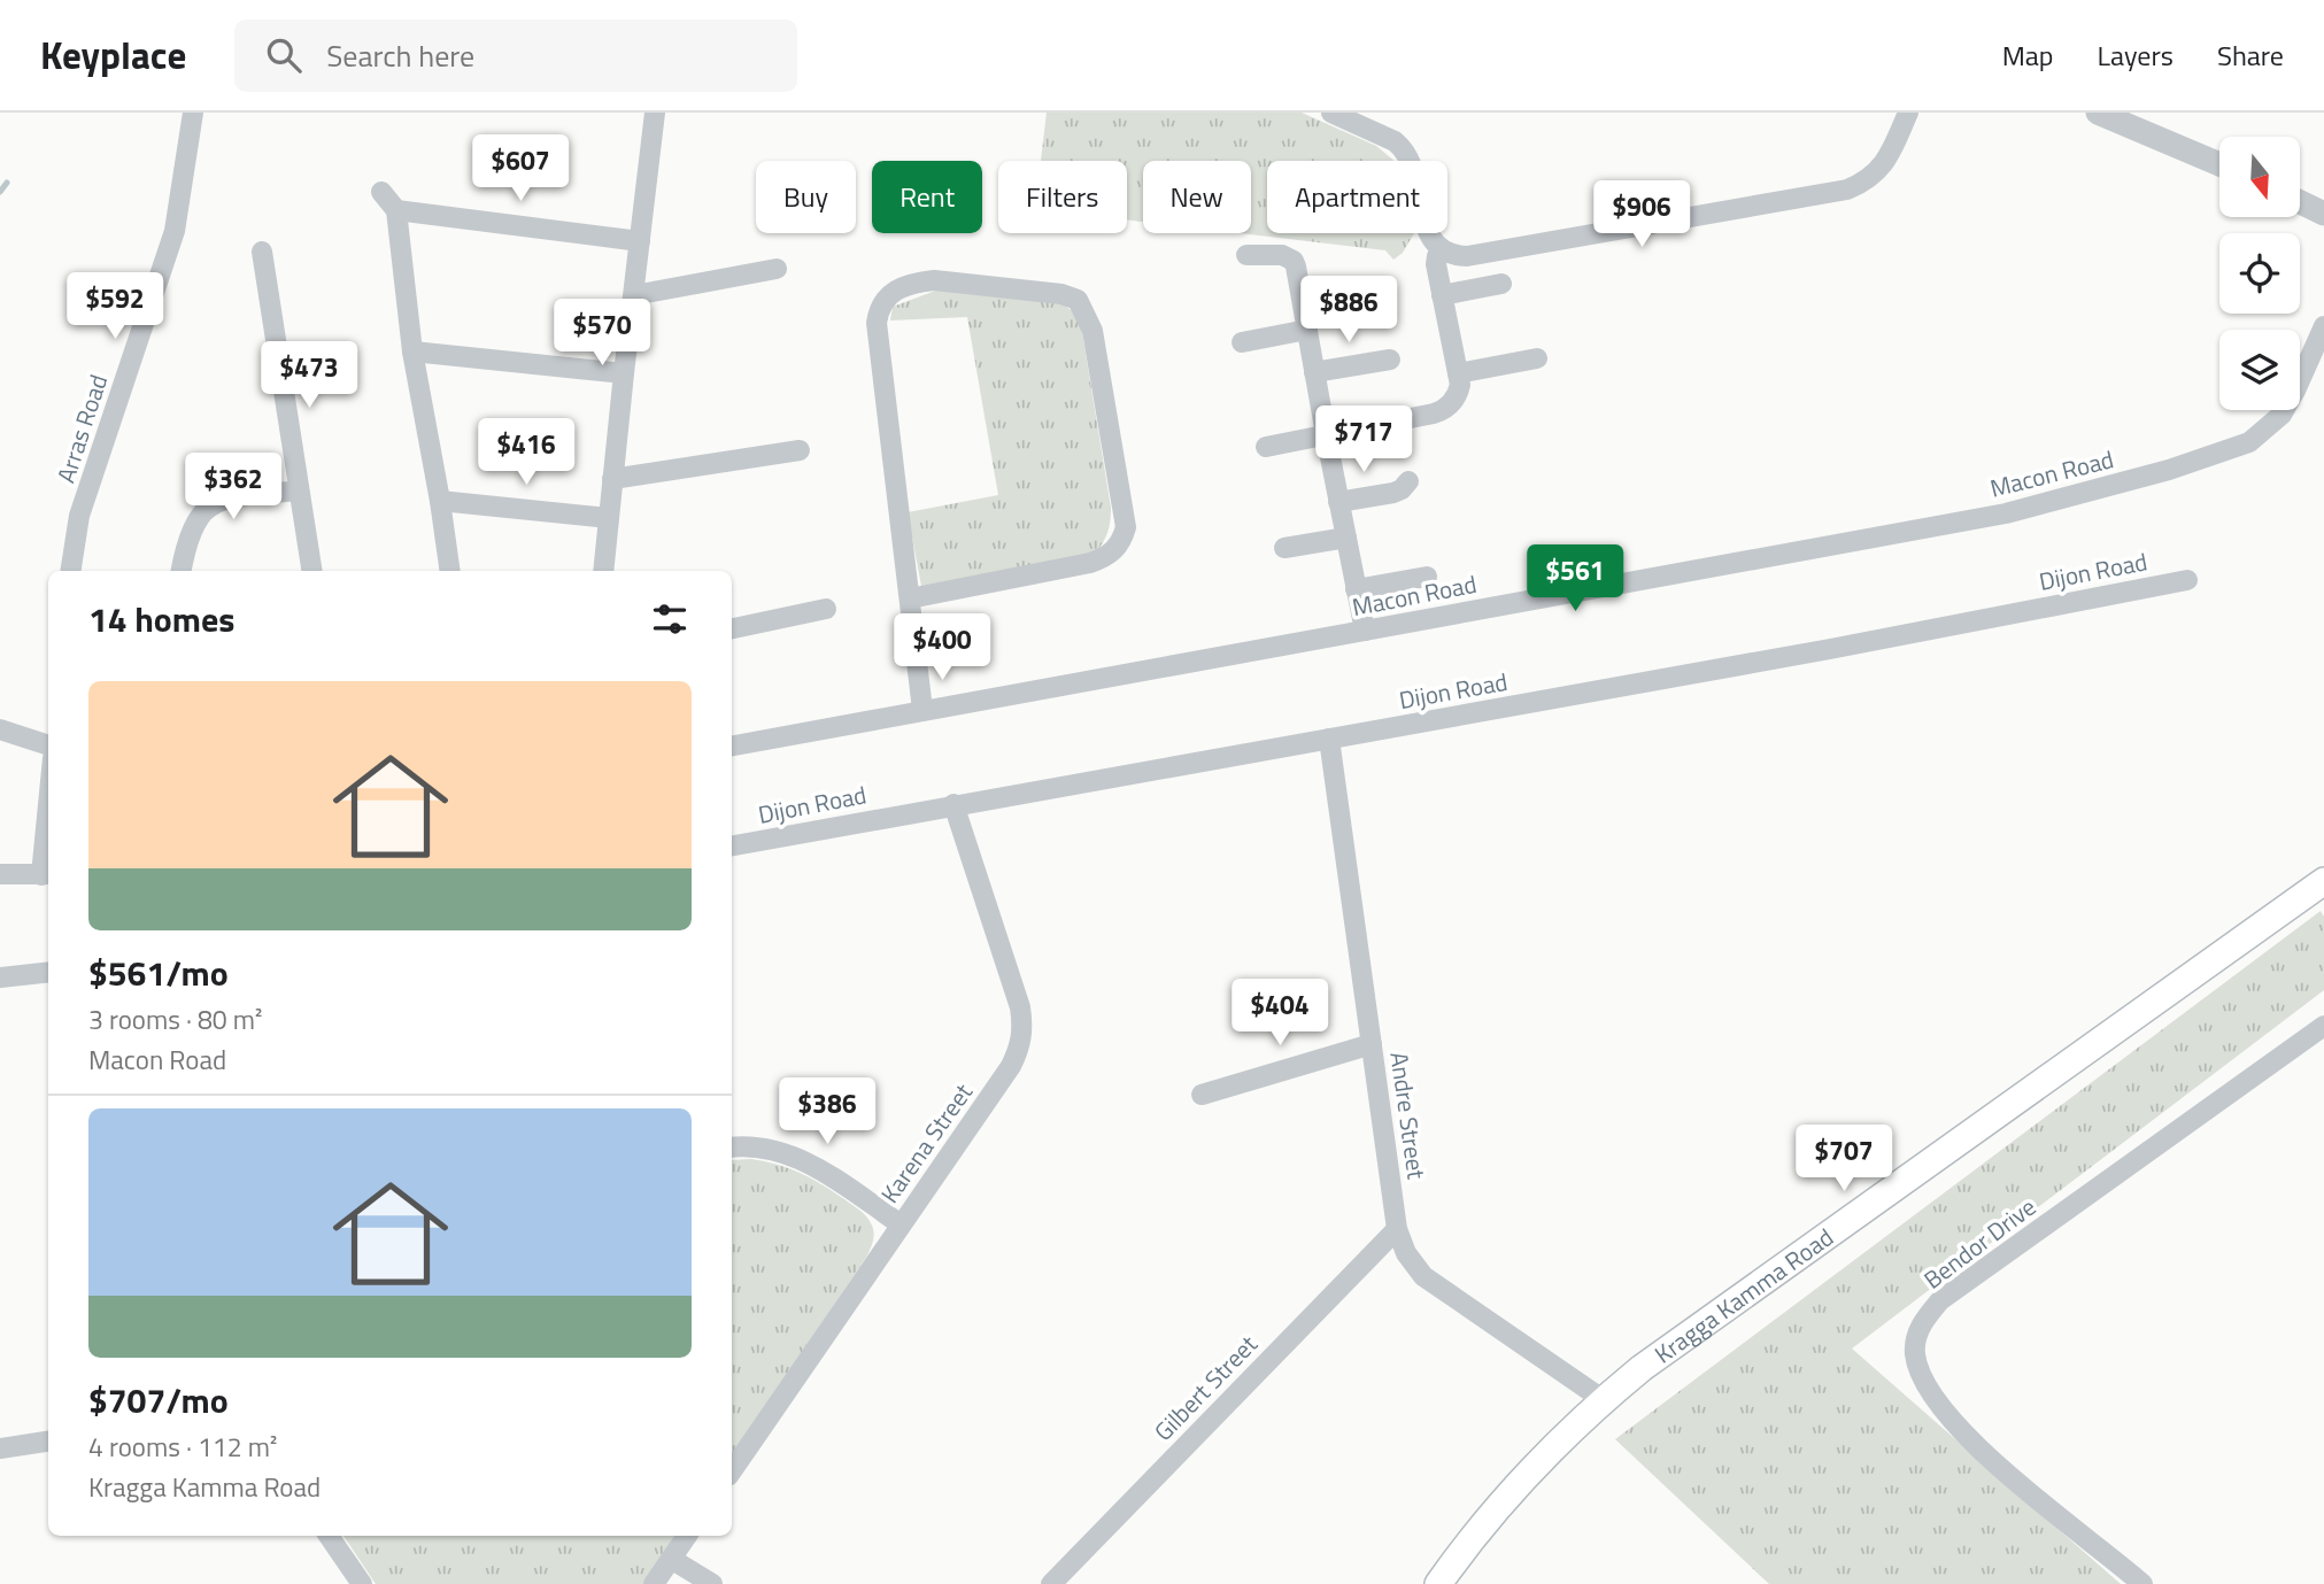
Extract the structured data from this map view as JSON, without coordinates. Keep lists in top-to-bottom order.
{
  "streets": {
    "main road": ["Kragga Kamma Road"],
    "street": [
      "Arras Road",
      "Macon Road",
      "Dijon Road",
      "Andre Street",
      "Karena Street",
      "Bendor Drive",
      "Gilbert Street"
    ]
  },
  "crossings": [
    ["Dijon Road", "Andre Street"],
    ["Dijon Road", "Karena Street"],
    ["Andre Street", "Kragga Kamma Road"],
    ["Andre Street", "Gilbert Street"]
  ],
  "north": "bottom",
  "page": {
    "header": "Keyplace",
    "search": "Search here",
    "nav": ["Map", "Layers", "Share"],
    "price": [
      "$607",
      "$906",
      "$592",
      "$886",
      "$570",
      "$473",
      "$717",
      "$416",
      "$362",
      "$561",
      "$400",
      "$404",
      "$386",
      "$707"
    ],
    "chip": [
      "Buy",
      "Rent",
      "Filters",
      "New",
      "Apartment"
    ],
    "heading": "14 homes",
    "list": [
      {
        "name": "$561/mo",
        "note": "3 rooms · 80 m² · Macon Road"
      },
      {
        "name": "$707/mo",
        "note": "4 rooms · 112 m² · Kragga Kamma Road"
      }
    ]
  }
}
